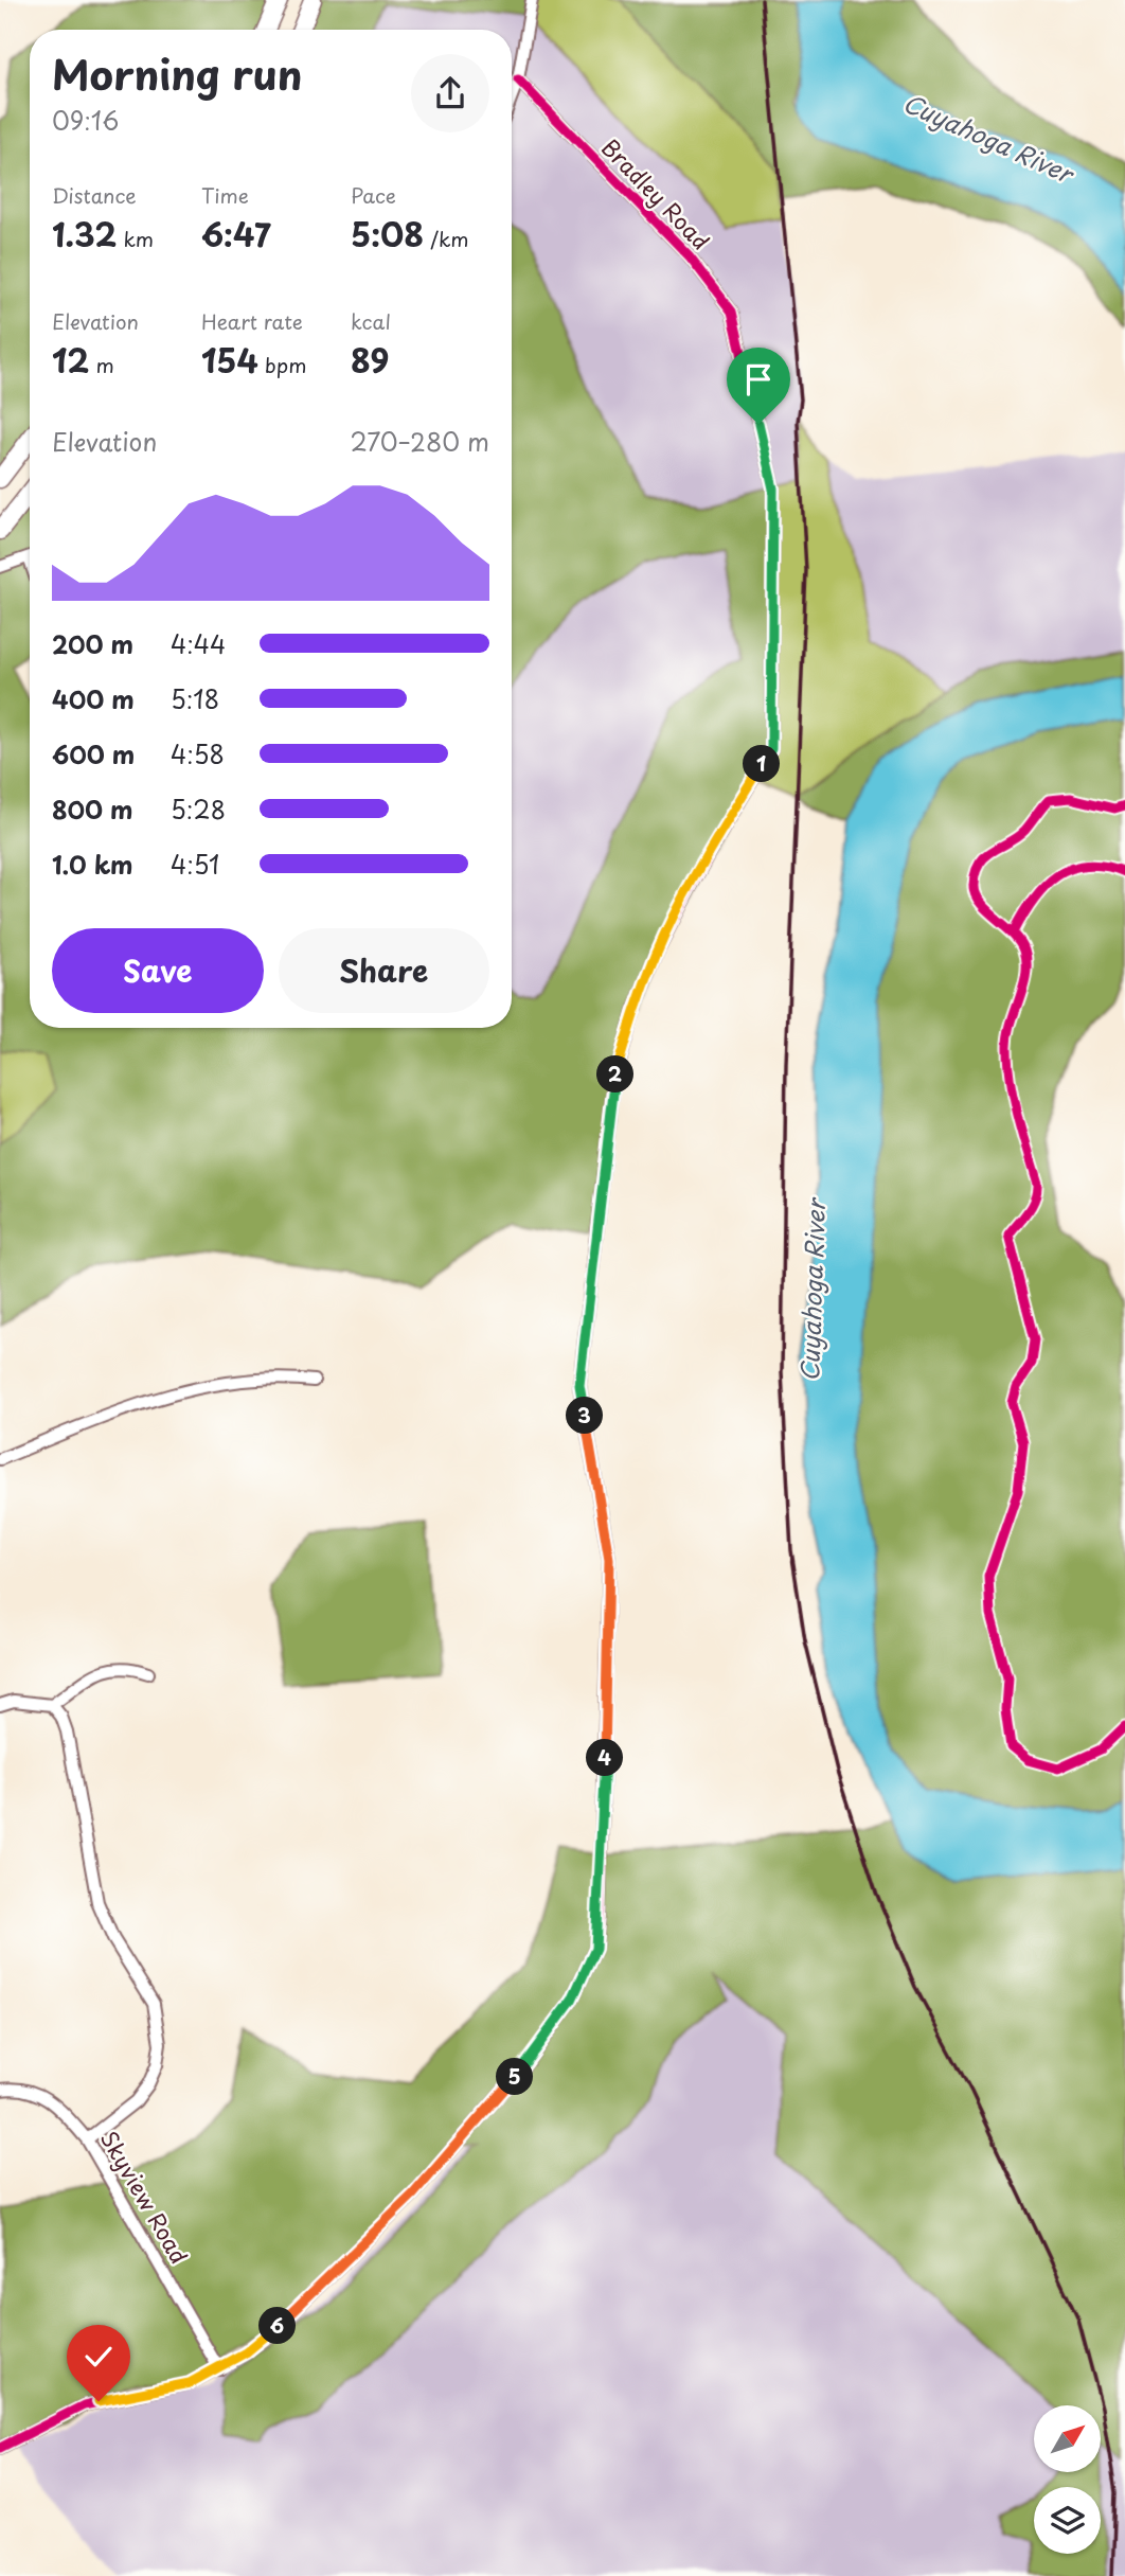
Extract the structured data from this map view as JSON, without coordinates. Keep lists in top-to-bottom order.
{
  "streets": {
    "street": ["Bradley Road", "Skyview Road"]
  },
  "crossings": [
    ["Bradley Road", "Skyview Road"]
  ],
  "water": ["Cuyahoga River"],
  "north": "top right",
  "page": {
    "heading": ["Morning run", "09:16"],
    "stats": [
      ["Distance", "1.32 km"],
      ["Time", "6:47"],
      ["Pace", "5:08 /km"],
      ["Elevation", "12 m"],
      ["Heart rate", "154 bpm"],
      ["kcal", "89"]
    ],
    "chart": ["Elevation", "270–280 m"],
    "list": [
      {
        "name": "200 m",
        "note": "4:44"
      },
      {
        "name": "400 m",
        "note": "5:18"
      },
      {
        "name": "600 m",
        "note": "4:58"
      },
      {
        "name": "800 m",
        "note": "5:28"
      },
      {
        "name": "1.0 km",
        "note": "4:51"
      }
    ],
    "pins": [
      "1",
      "2",
      "3",
      "4",
      "5",
      "6"
    ],
    "buttons": ["Save", "Share"]
  }
}
